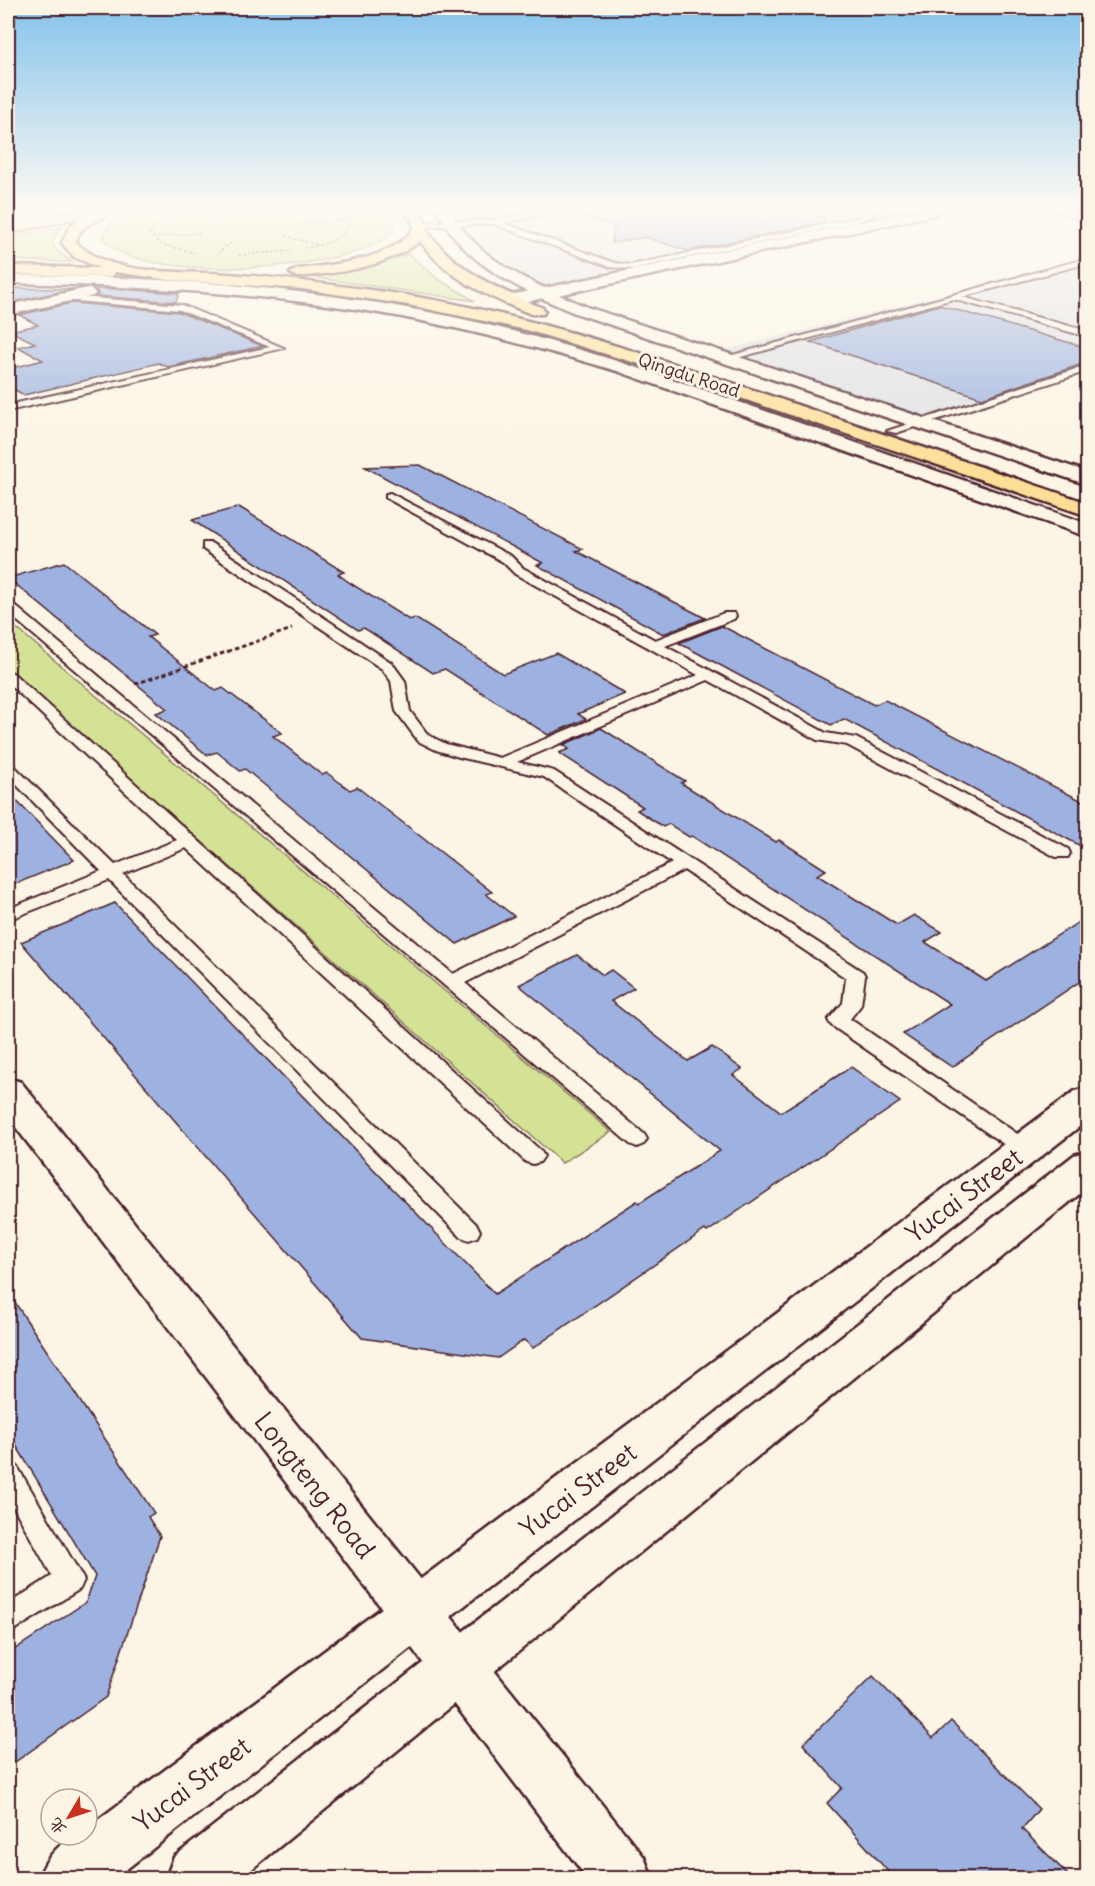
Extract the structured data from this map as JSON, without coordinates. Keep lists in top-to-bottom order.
{
  "streets": {
    "highway": ["Qingdu Road"],
    "street": ["Yucai Street", "Longteng Road"]
  },
  "crossings": [
    ["Yucai Street", "Longteng Road"]
  ],
  "north": "bottom left"
}
